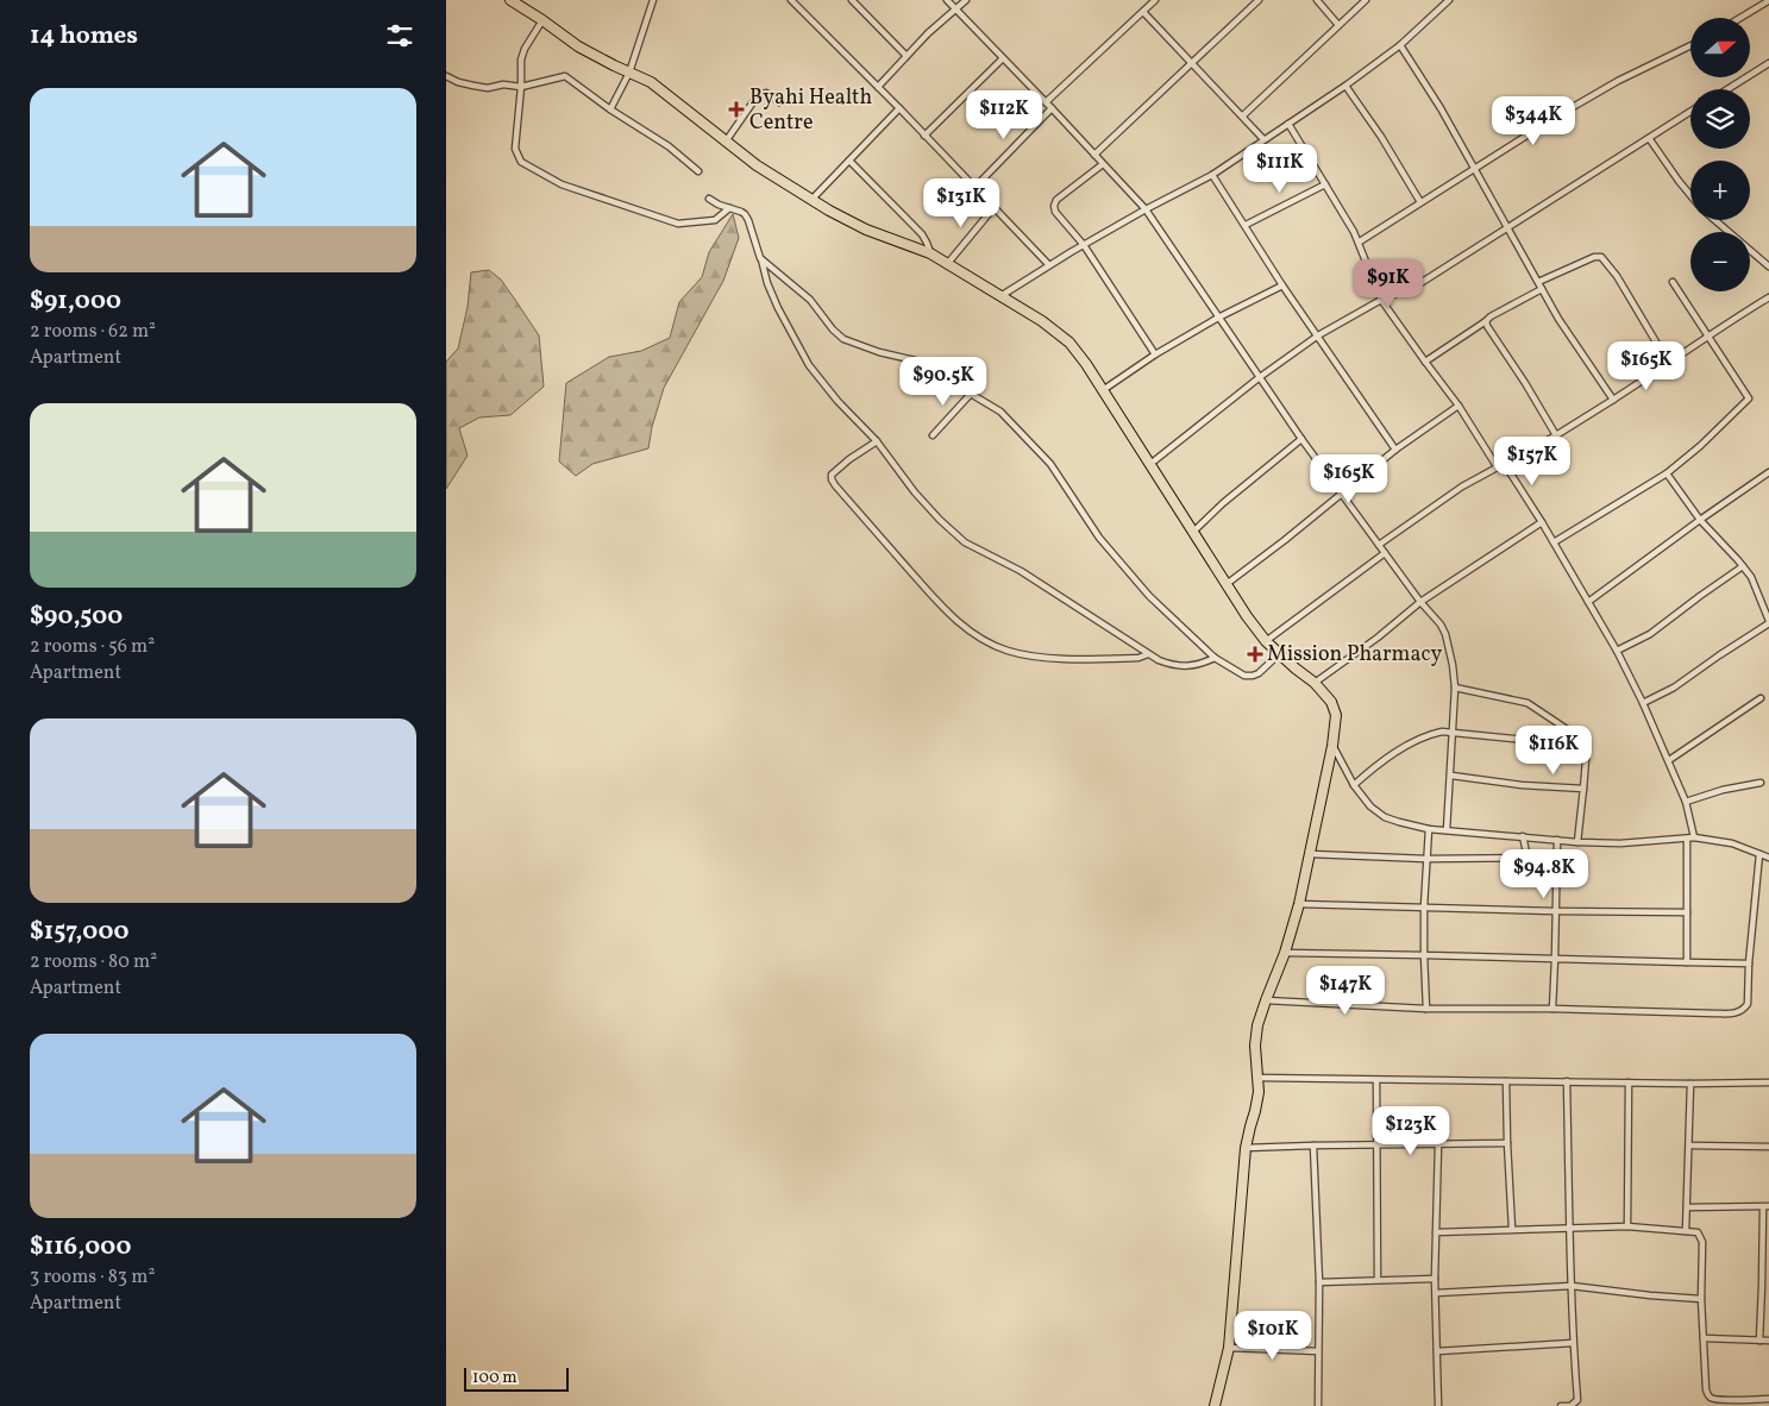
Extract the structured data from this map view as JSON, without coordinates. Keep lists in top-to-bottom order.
{
  "places": {
    "health": ["Byahi Health Centre", "Mission Pharmacy"]
  },
  "scale_bar": "100 m",
  "north": "right",
  "page": {
    "heading": "14 homes",
    "map_buttons": ["+", "−"],
    "list": [
      {
        "name": "$91,000",
        "note": "2 rooms · 62 m² · Apartment"
      },
      {
        "name": "$90,500",
        "note": "2 rooms · 56 m² · Apartment"
      },
      {
        "name": "$157,000",
        "note": "2 rooms · 80 m² · Apartment"
      },
      {
        "name": "$116,000",
        "note": "3 rooms · 83 m² · Apartment"
      }
    ],
    "price": [
      "$112K",
      "$344K",
      "$111K",
      "$131K",
      "$91K",
      "$165K",
      "$90.5K",
      "$157K",
      "$165K",
      "$116K",
      "$94.8K",
      "$147K",
      "$123K",
      "$101K"
    ],
    "scale": "100 m"
  }
}
